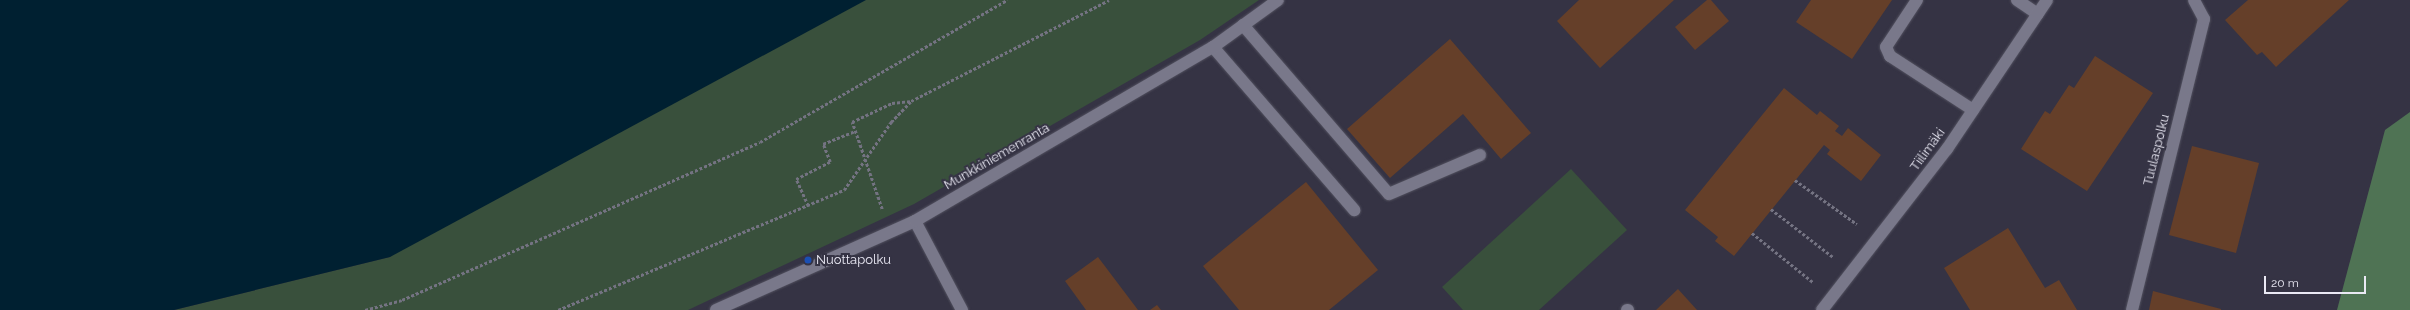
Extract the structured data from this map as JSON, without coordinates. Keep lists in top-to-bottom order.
{
  "streets": {
    "street": ["Tiilimäki", "Tuulaspolku", "Munkkiniemenranta"]
  },
  "places": ["Nuottapolku"],
  "scale_bar": "20 m"
}
